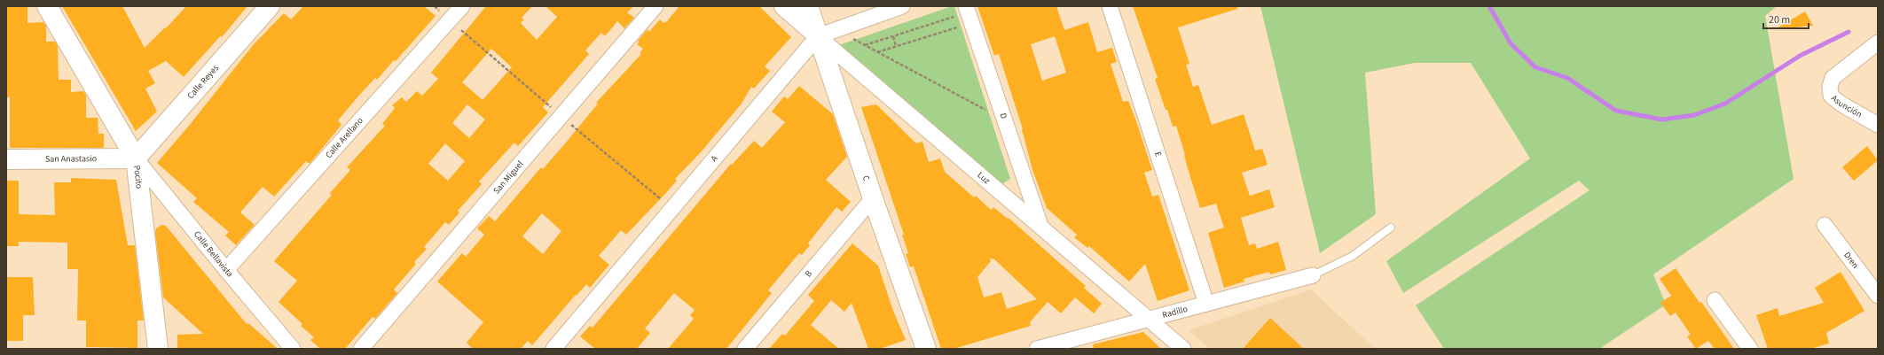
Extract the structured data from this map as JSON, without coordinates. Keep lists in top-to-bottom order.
{
  "streets": {
    "street": [
      "Calle Reyes",
      "Asunción",
      "D",
      "Calle Arellano",
      "E",
      "A",
      "San Anastasio",
      "Pocito",
      "San Miguel",
      "C",
      "Luz",
      "Calle Bellavista",
      "Dren",
      "B",
      "Radillo"
    ]
  },
  "crossings": [
    ["Calle Reyes", "San Anastasio"],
    ["Calle Reyes", "Pocito"],
    ["Calle Reyes", "Calle Bellavista"],
    ["D", "Luz"],
    ["Calle Arellano", "Calle Bellavista"],
    ["E", "Radillo"],
    ["A", "C"],
    ["A", "Luz"],
    ["San Anastasio", "Pocito"],
    ["San Anastasio", "Calle Bellavista"],
    ["Pocito", "Calle Bellavista"],
    ["C", "Luz"],
    ["C", "B"],
    ["Luz", "Radillo"]
  ],
  "scale_bar": "20 m"
}
